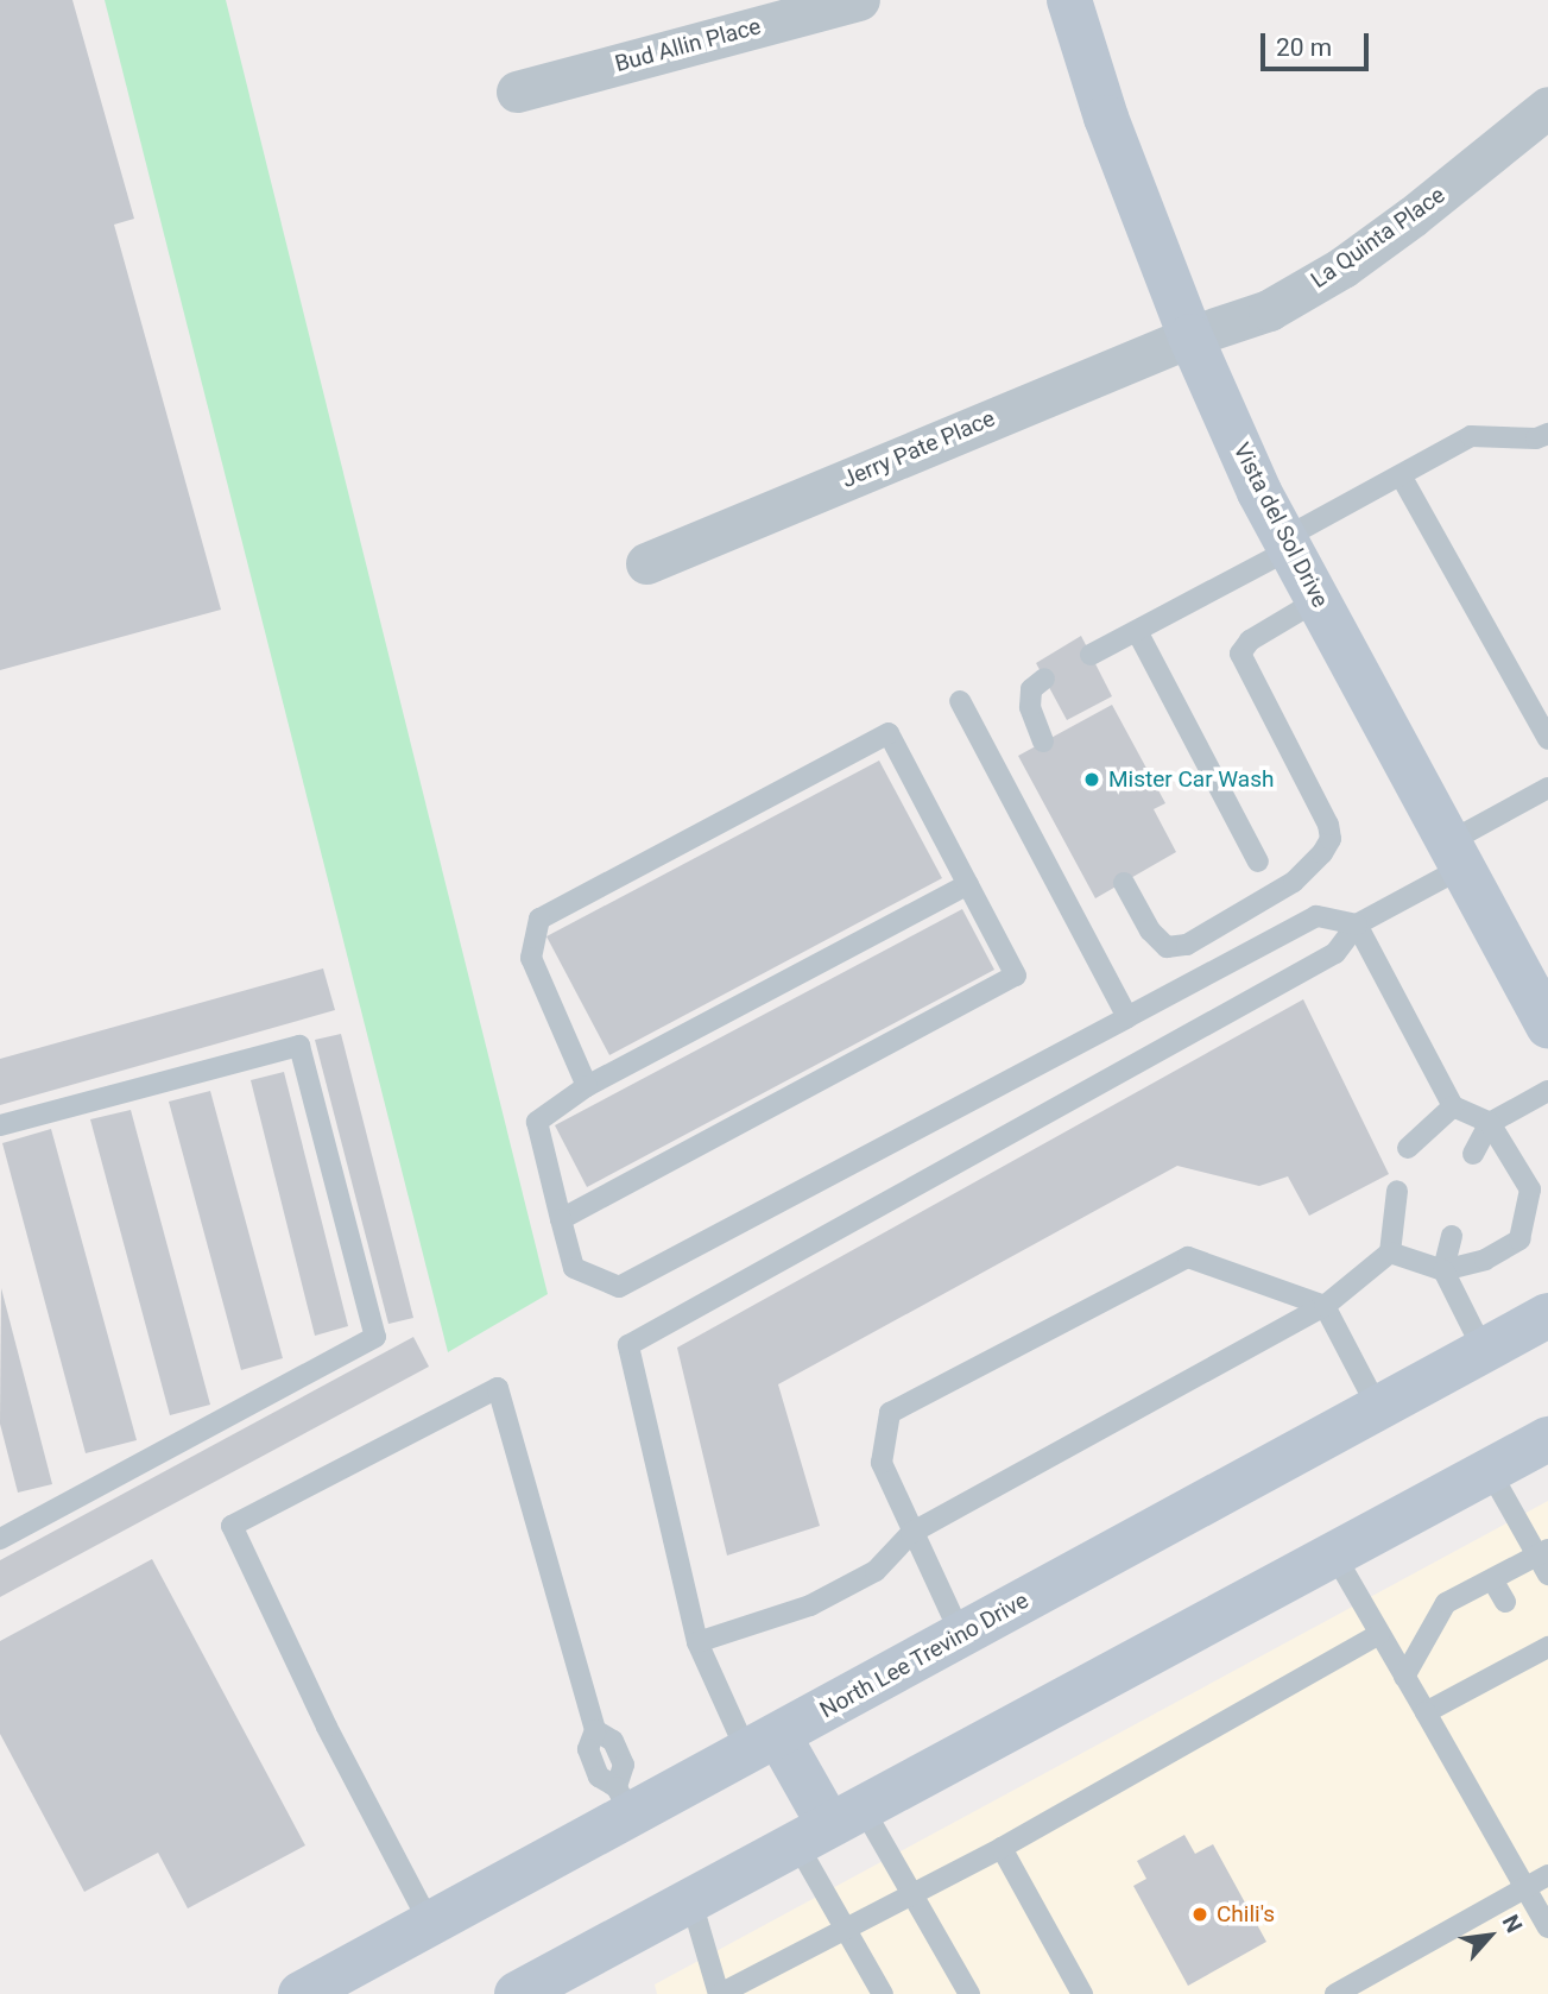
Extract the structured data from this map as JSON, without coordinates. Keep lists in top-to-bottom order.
{
  "streets": {
    "main road": ["Vista del Sol Drive", "North Lee Trevino Drive"],
    "street": ["Bud Allin Place", "La Quinta Place", "Jerry Pate Place"]
  },
  "crossings": [
    ["La Quinta Place", "Jerry Pate Place"],
    ["La Quinta Place", "Vista del Sol Drive"],
    ["Jerry Pate Place", "Vista del Sol Drive"]
  ],
  "places": ["Mister Car Wash", "Chili's"],
  "scale_bar": "20 m",
  "north": "top right"
}
